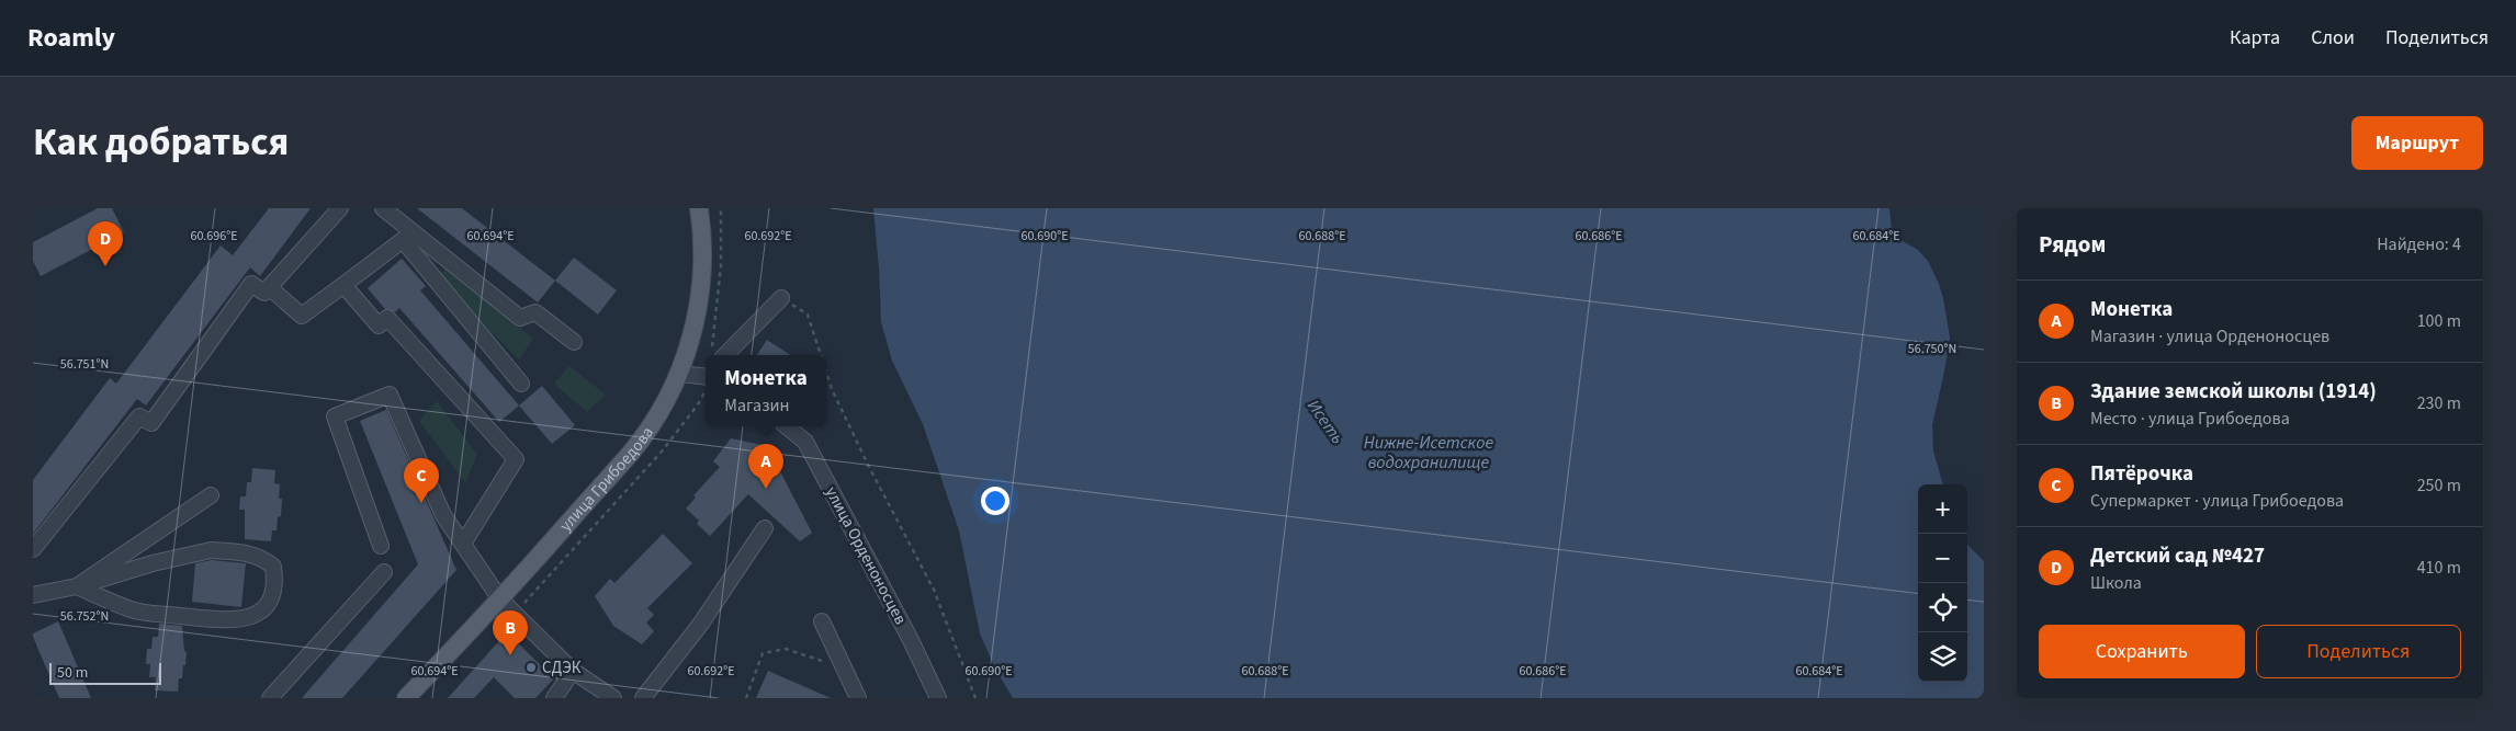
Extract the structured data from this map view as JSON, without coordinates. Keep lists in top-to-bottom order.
{
  "streets": {
    "main road": ["улица Грибоедова"],
    "street": ["улица Орденоносцев"]
  },
  "water": ["Исеть", "Нижне-Исетское водохранилище"],
  "places": ["СДЭК"],
  "scale_bar": "50 m",
  "page": {
    "header": "Roamly",
    "nav": ["Карта", "Слои", "Поделиться"],
    "title": "Как добраться",
    "buttons": [
      "Маршрут",
      ["Сохранить", "Поделиться"]
    ],
    "heading": ["Рядом", "Найдено: 4"],
    "pins": [
      "D",
      "A",
      "C",
      "B"
    ],
    "list": [
      {
        "mark": "A",
        "name": "Монетка",
        "note": "Магазин · улица Орденоносцев",
        "value": "100 m"
      },
      {
        "mark": "B",
        "name": "Здание земской школы (1914)",
        "note": "Место · улица Грибоедова",
        "value": "230 m"
      },
      {
        "mark": "C",
        "name": "Пятёрочка",
        "note": "Супермаркет · улица Грибоедова",
        "value": "250 m"
      },
      {
        "mark": "D",
        "name": "Детский сад №427",
        "note": "Школа",
        "value": "410 m"
      }
    ],
    "popup": ["Монетка", "Магазин"],
    "map_buttons": ["+", "−"],
    "scale": "50 m"
  },
  "coordinates": [
    "60.696°E",
    "60.694°E",
    "60.692°E",
    "60.690°E",
    "60.688°E",
    "60.686°E",
    "60.684°E",
    "56.750°N",
    "56.751°N",
    "56.752°N"
  ]
}
